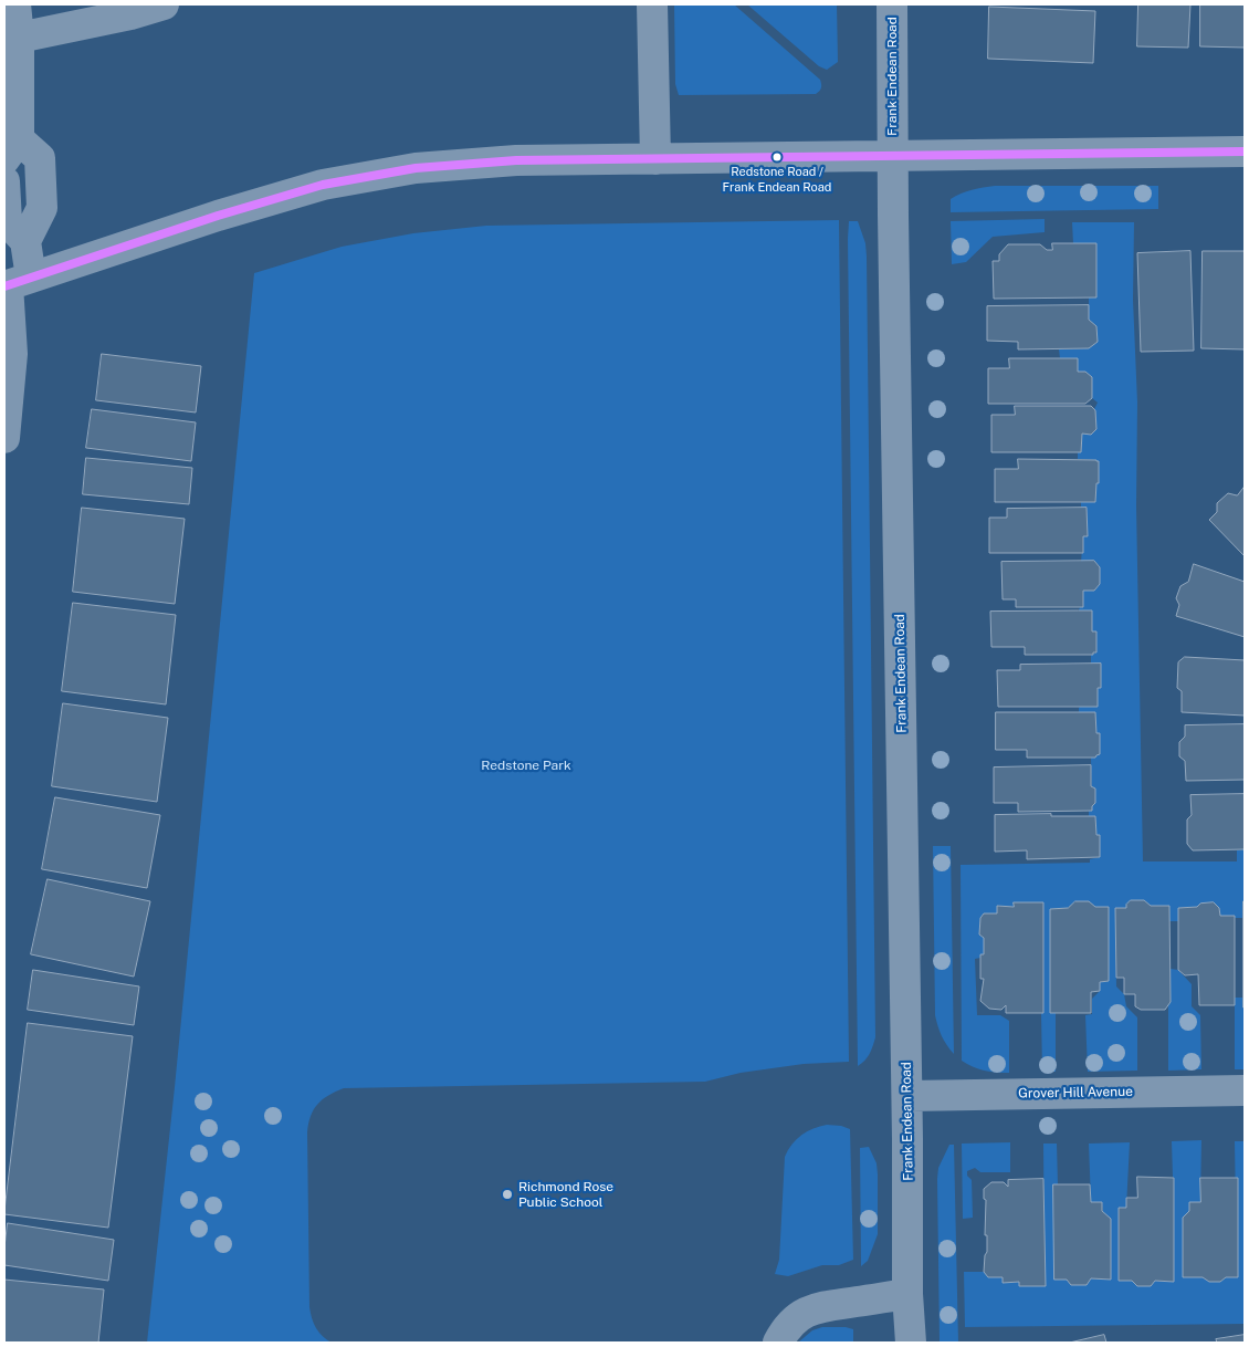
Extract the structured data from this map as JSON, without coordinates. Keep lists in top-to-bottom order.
{
  "streets": {
    "street": ["Frank Endean Road", "Grover Hill Avenue"]
  },
  "crossings": [
    ["Frank Endean Road", "Grover Hill Avenue"]
  ],
  "parks": ["Redstone Park"],
  "places": ["Redstone Road / Frank Endean Road", "Richmond Rose Public School"]
}
